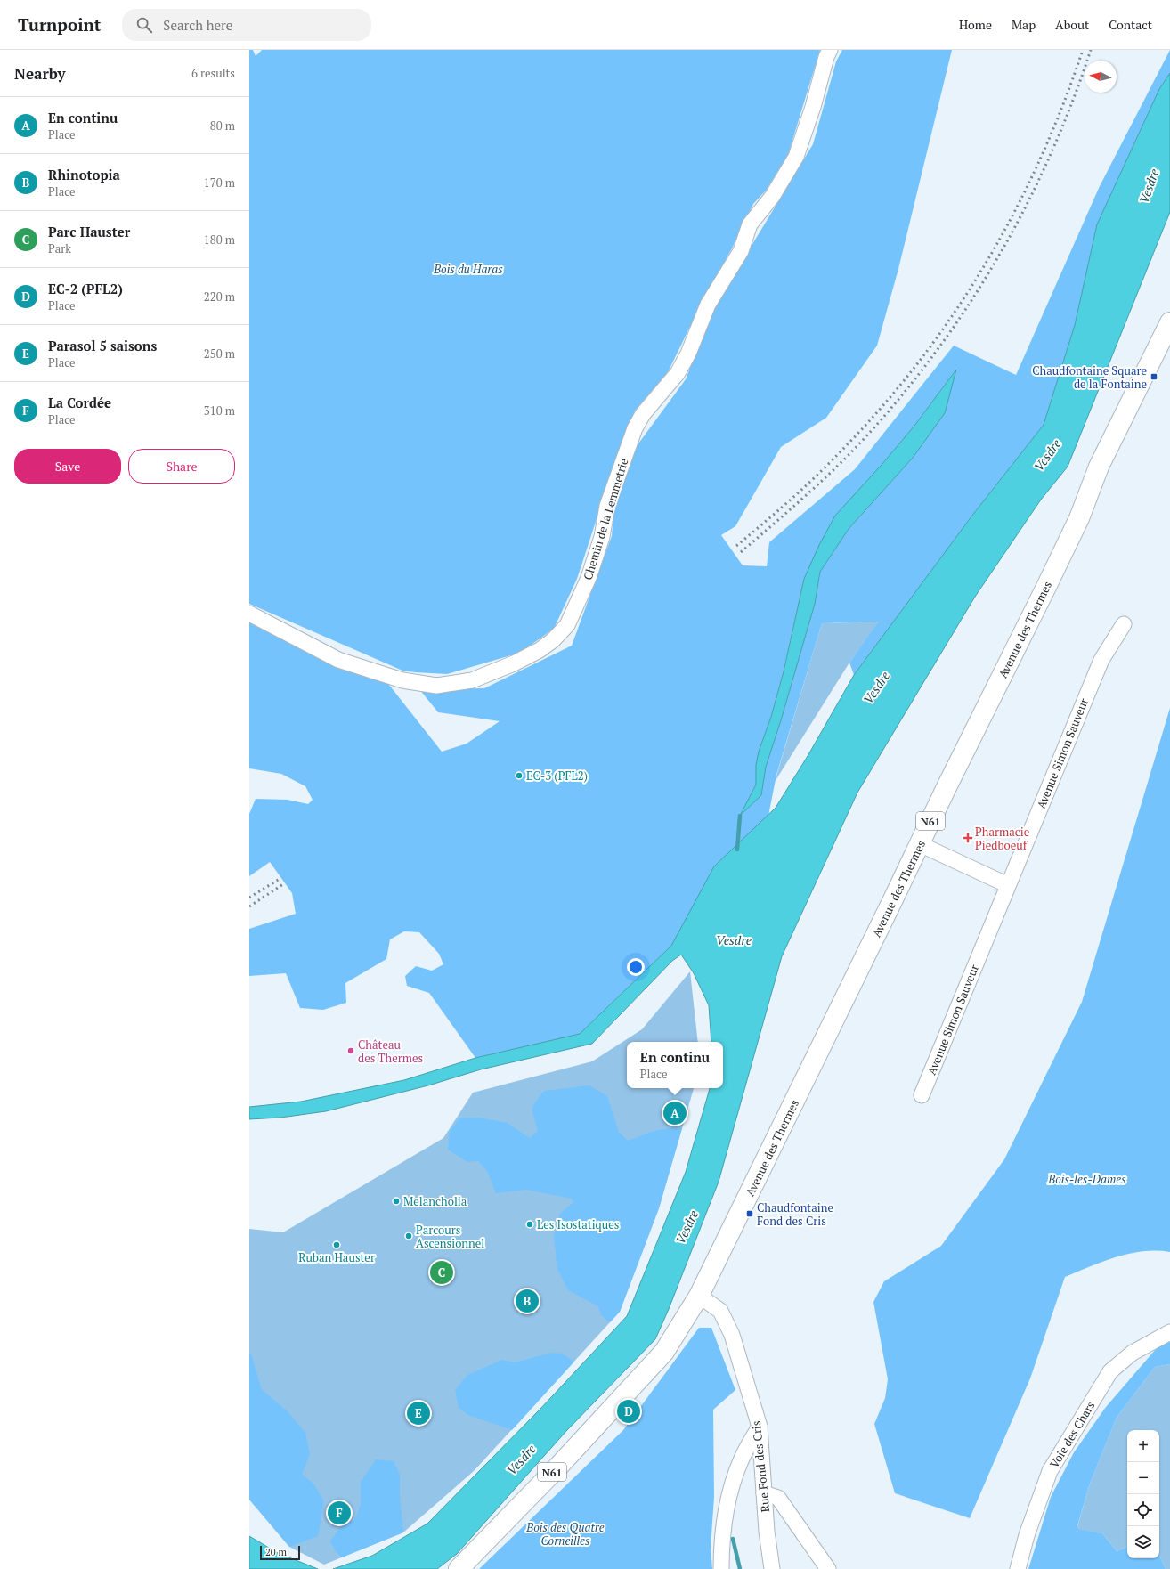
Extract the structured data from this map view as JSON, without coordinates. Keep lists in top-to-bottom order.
{
  "streets": {
    "main road": ["Avenue des Thermes", "N61"],
    "street": [
      "Chemin de la Lemmetrie",
      "Avenue Simon Sauveur",
      "Voie des Chars",
      "Rue Fond des Cris"
    ]
  },
  "crossings": [
    ["Avenue des Thermes", "N61"],
    ["Avenue des Thermes", "Rue Fond des Cris"],
    ["N61", "Rue Fond des Cris"]
  ],
  "water": ["Vesdre"],
  "parks": ["Bois du Haras", "Bois-les-Dames", "Bois des Quatre Corneilles"],
  "places": {
    "transit": ["Chaudfontaine Square de la Fontaine", "Chaudfontaine Fond des Cris"],
    "other": [
      "EC-3 (PFL2)",
      "Château des Thermes",
      "Melancholia",
      "Les Isostatiques",
      "Parcours Ascensionnel",
      "Ruban Hauster"
    ],
    "health": ["Pharmacie Piedboeuf"]
  },
  "scale_bar": "20 m",
  "north": "left",
  "page": {
    "header": "Turnpoint",
    "search": "Search here",
    "nav": [
      "Home",
      "Map",
      "About",
      "Contact"
    ],
    "heading": ["Nearby", "6 results"],
    "list": [
      {
        "mark": "A",
        "name": "En continu",
        "note": "Place",
        "value": "80 m"
      },
      {
        "mark": "B",
        "name": "Rhinotopia",
        "note": "Place",
        "value": "170 m"
      },
      {
        "mark": "C",
        "name": "Parc Hauster",
        "note": "Park",
        "value": "180 m"
      },
      {
        "mark": "D",
        "name": "EC-2 (PFL2)",
        "note": "Place",
        "value": "220 m"
      },
      {
        "mark": "E",
        "name": "Parasol 5 saisons",
        "note": "Place",
        "value": "250 m"
      },
      {
        "mark": "F",
        "name": "La Cordée",
        "note": "Place",
        "value": "310 m"
      }
    ],
    "buttons": ["Save", "Share"],
    "popup": ["En continu", "Place"],
    "pins": [
      "A",
      "C",
      "B",
      "D",
      "E",
      "F"
    ],
    "map_buttons": ["+", "−"],
    "scale": "20 m"
  }
}
